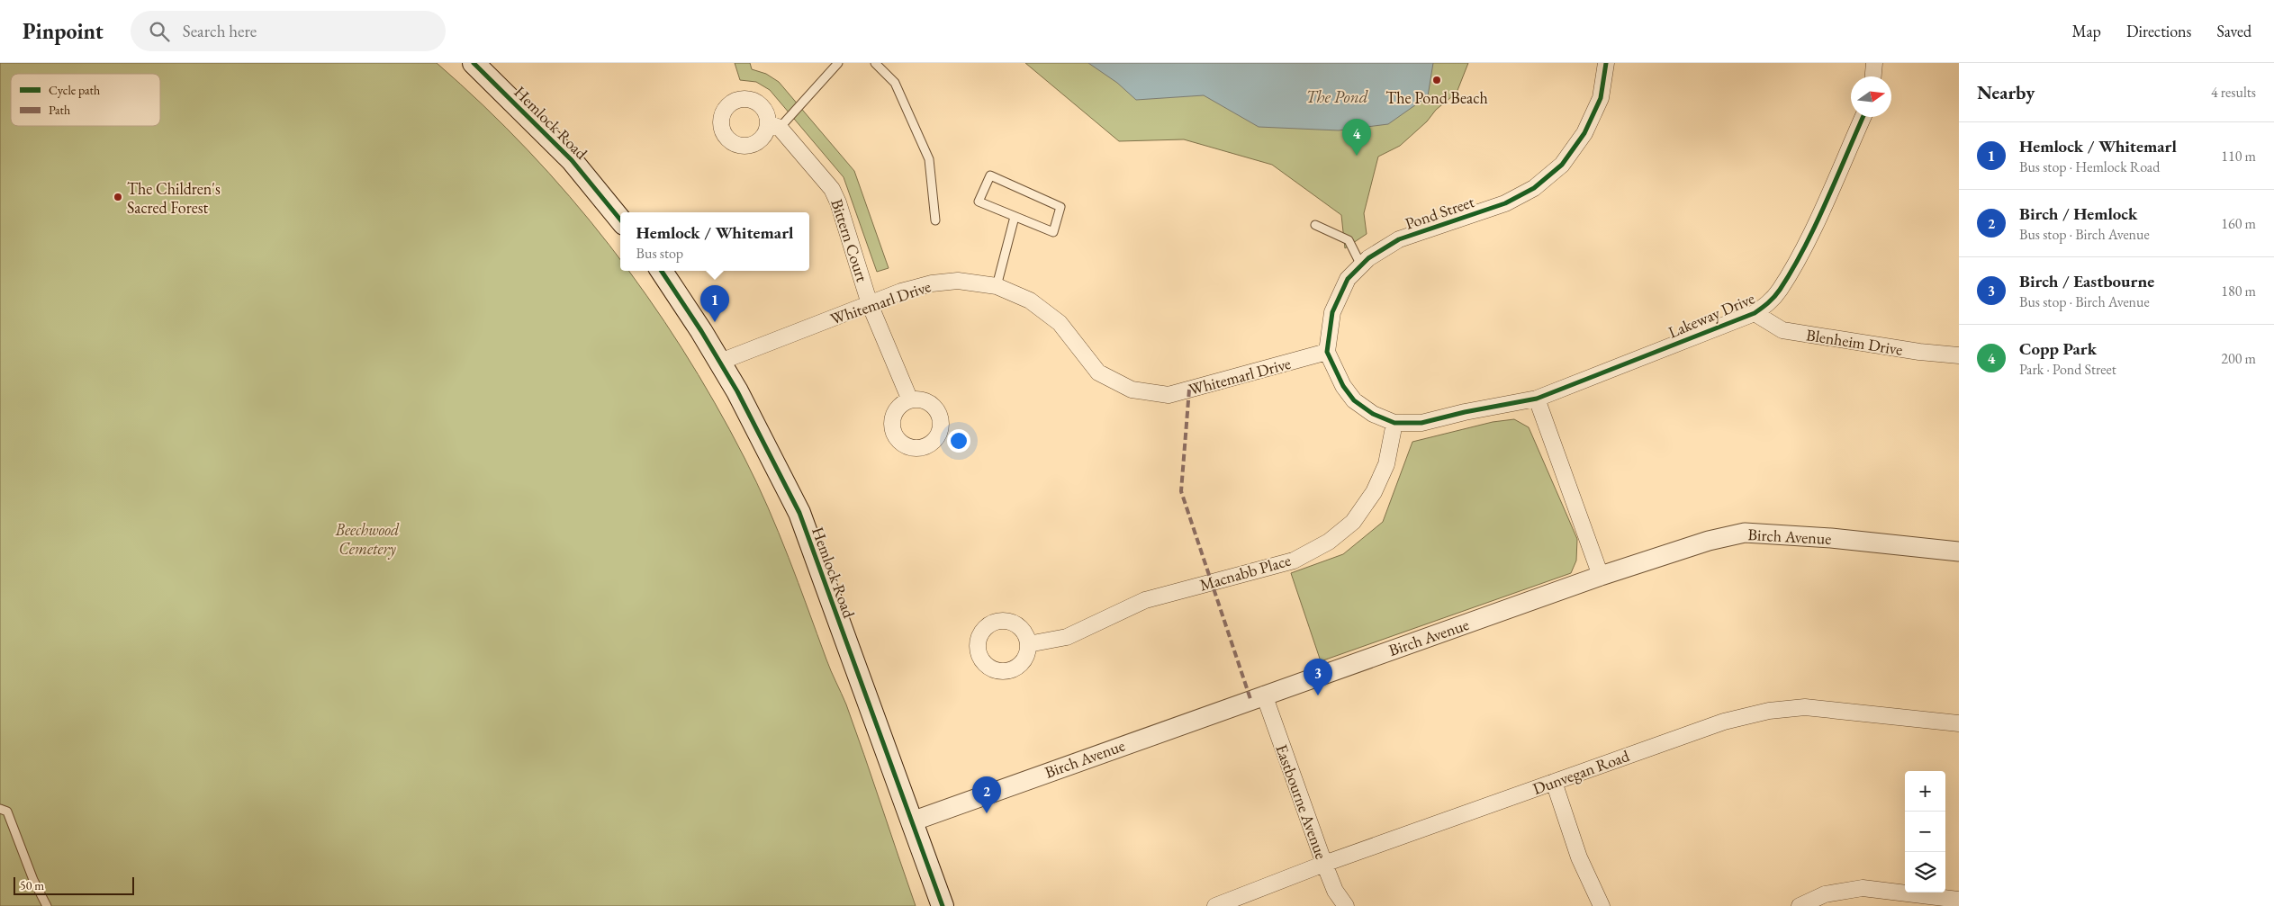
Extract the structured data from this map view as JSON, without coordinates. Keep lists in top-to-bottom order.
{
  "streets": {
    "main road": ["Hemlock Road"],
    "street": [
      "Pond Street",
      "Bittern Court",
      "Whitemarl Drive",
      "Lakeway Drive",
      "Blenheim Drive",
      "Birch Avenue",
      "Macnabb Place",
      "Dunvegan Road",
      "Eastbourne Avenue"
    ]
  },
  "crossings": [
    ["Hemlock Road", "Whitemarl Drive"],
    ["Hemlock Road", "Birch Avenue"],
    ["Pond Street", "Whitemarl Drive"],
    ["Bittern Court", "Whitemarl Drive"],
    ["Lakeway Drive", "Blenheim Drive"],
    ["Birch Avenue", "Eastbourne Avenue"],
    ["Dunvegan Road", "Eastbourne Avenue"]
  ],
  "water": ["The Pond"],
  "parks": ["Beechwood Cemetery"],
  "places": ["The Pond Beach", "The Children's Sacred Forest"],
  "legend": ["Cycle path", "Path"],
  "scale_bar": "50 m",
  "north": "right",
  "page": {
    "header": "Pinpoint",
    "search": "Search here",
    "nav": ["Map", "Directions", "Saved"],
    "heading": ["Nearby", "4 results"],
    "pins": [
      "4",
      "1",
      "3",
      "2"
    ],
    "list": [
      {
        "mark": "1",
        "name": "Hemlock / Whitemarl",
        "note": "Bus stop · Hemlock Road",
        "value": "110 m"
      },
      {
        "mark": "2",
        "name": "Birch / Hemlock",
        "note": "Bus stop · Birch Avenue",
        "value": "160 m"
      },
      {
        "mark": "3",
        "name": "Birch / Eastbourne",
        "note": "Bus stop · Birch Avenue",
        "value": "180 m"
      },
      {
        "mark": "4",
        "name": "Copp Park",
        "note": "Park · Pond Street",
        "value": "200 m"
      }
    ],
    "popup": ["Hemlock / Whitemarl", "Bus stop"],
    "map_buttons": ["+", "−"],
    "scale": "50 m"
  }
}
